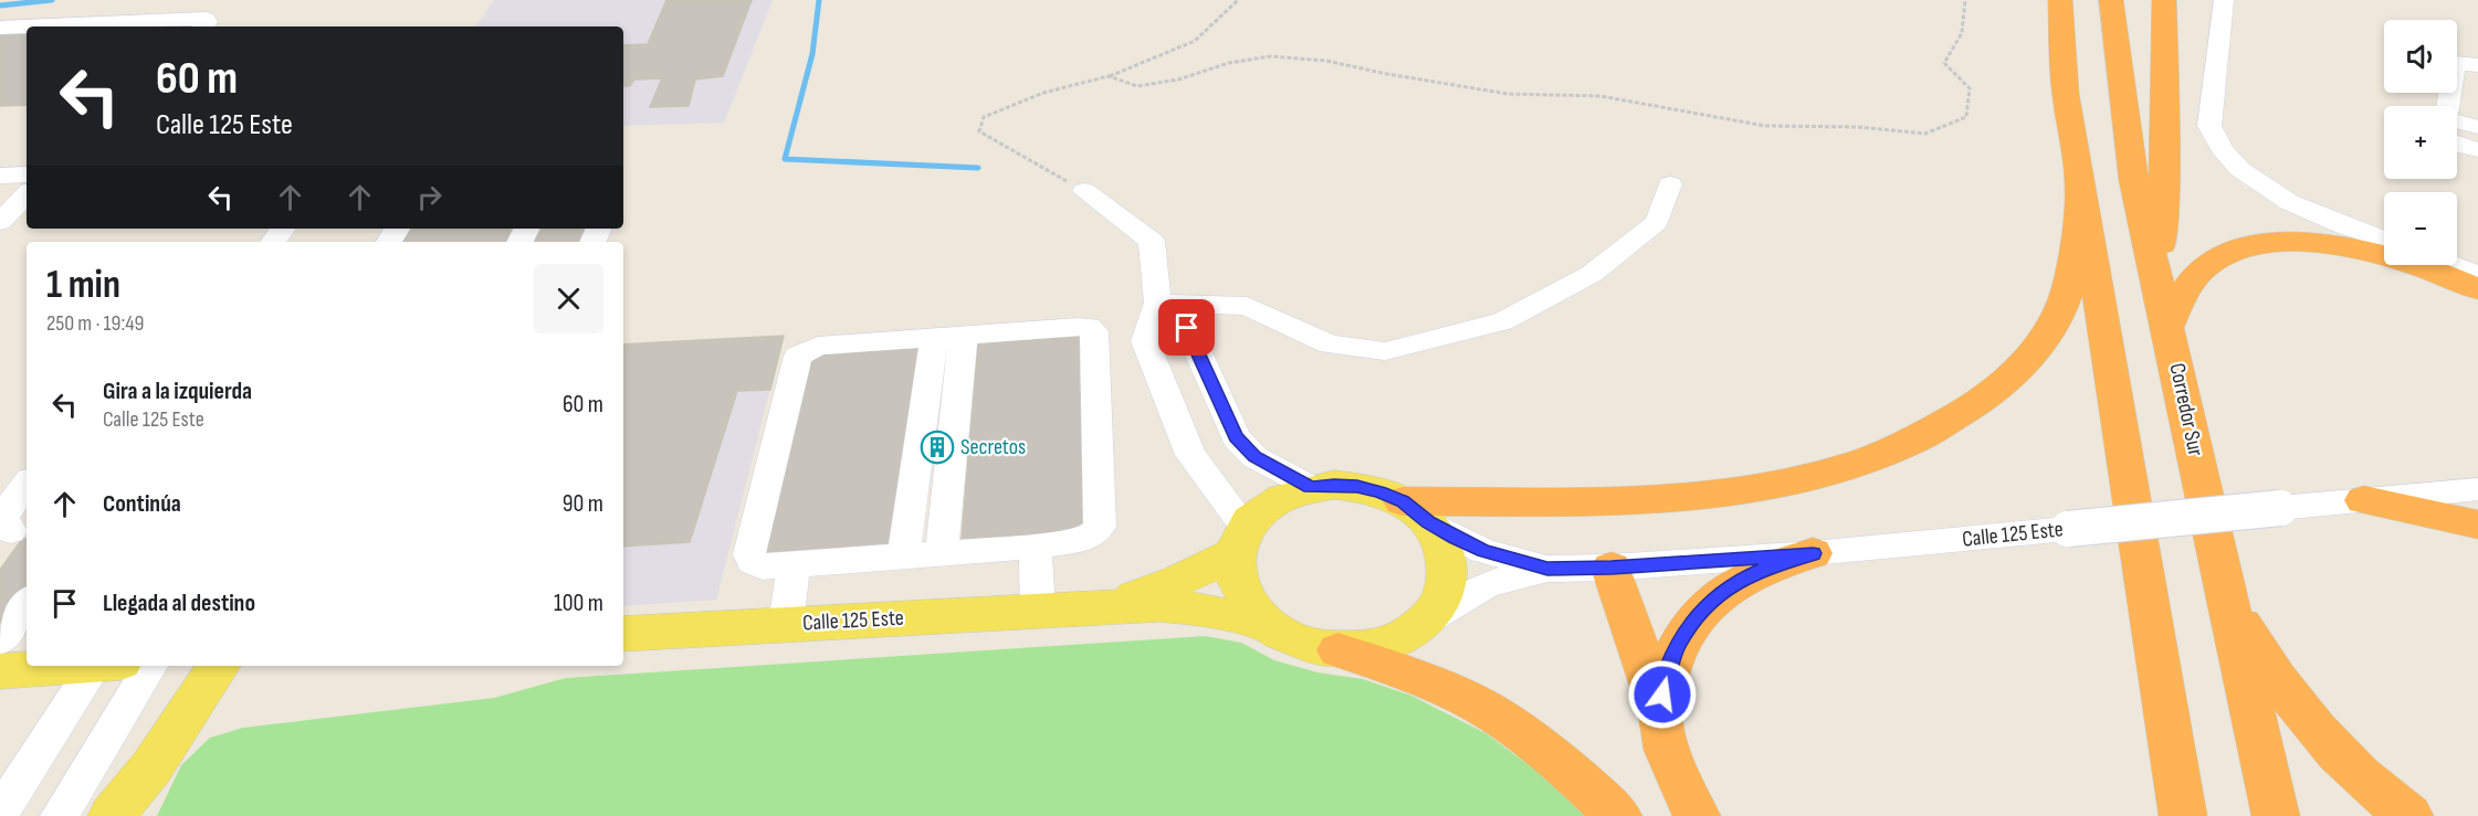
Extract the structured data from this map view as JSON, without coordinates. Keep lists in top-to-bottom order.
{
  "streets": {
    "highway": ["Corredor Sur"],
    "main road": ["Calle 125 Este"]
  },
  "places": {
    "building": ["Secretos"]
  },
  "page": {
    "map_buttons": ["+", "−"],
    "turn": ["60 m", "Calle 125 Este"],
    "heading": ["1 min", "250 m · 19:49"],
    "list": [
      {
        "name": "Gira a la izquierda",
        "note": "Calle 125 Este",
        "value": "60 m"
      },
      {
        "name": "Continúa",
        "value": "90 m"
      },
      {
        "name": "Llegada al destino",
        "value": "100 m"
      }
    ]
  }
}
